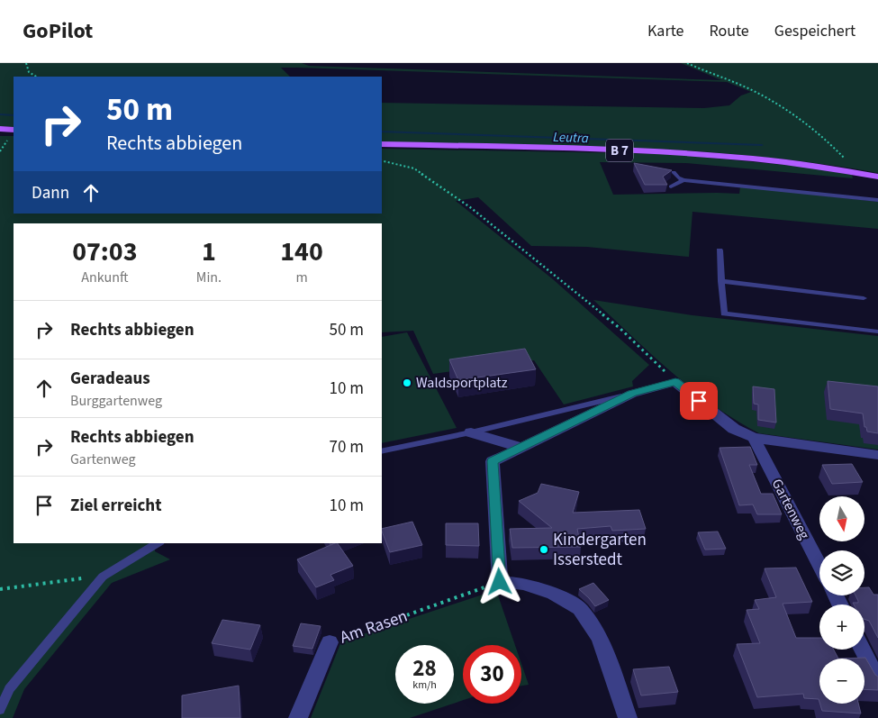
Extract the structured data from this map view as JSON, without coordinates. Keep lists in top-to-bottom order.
{
  "streets": {
    "main road": ["B 7"],
    "street": ["Gartenweg", "Am Rasen"]
  },
  "water": ["Leutra"],
  "places": ["Waldsportplatz", "Kindergarten Isserstedt"],
  "north": "bottom",
  "page": {
    "header": "GoPilot",
    "nav": ["Karte", "Route", "Gespeichert"],
    "turn": ["50 m", "Rechts abbiegen"],
    "then": "Dann",
    "eta": [
      "07:03",
      "Ankunft",
      "1",
      "Min.",
      "140",
      "m"
    ],
    "list": [
      {
        "name": "Rechts abbiegen",
        "value": "50 m"
      },
      {
        "name": "Geradeaus",
        "note": "Burggartenweg",
        "value": "10 m"
      },
      {
        "name": "Rechts abbiegen",
        "note": "Gartenweg",
        "value": "70 m"
      },
      {
        "name": "Ziel erreicht",
        "value": "10 m"
      }
    ],
    "map_buttons": ["+", "−"],
    "speed": "28 km/h",
    "limit": "30"
  }
}
